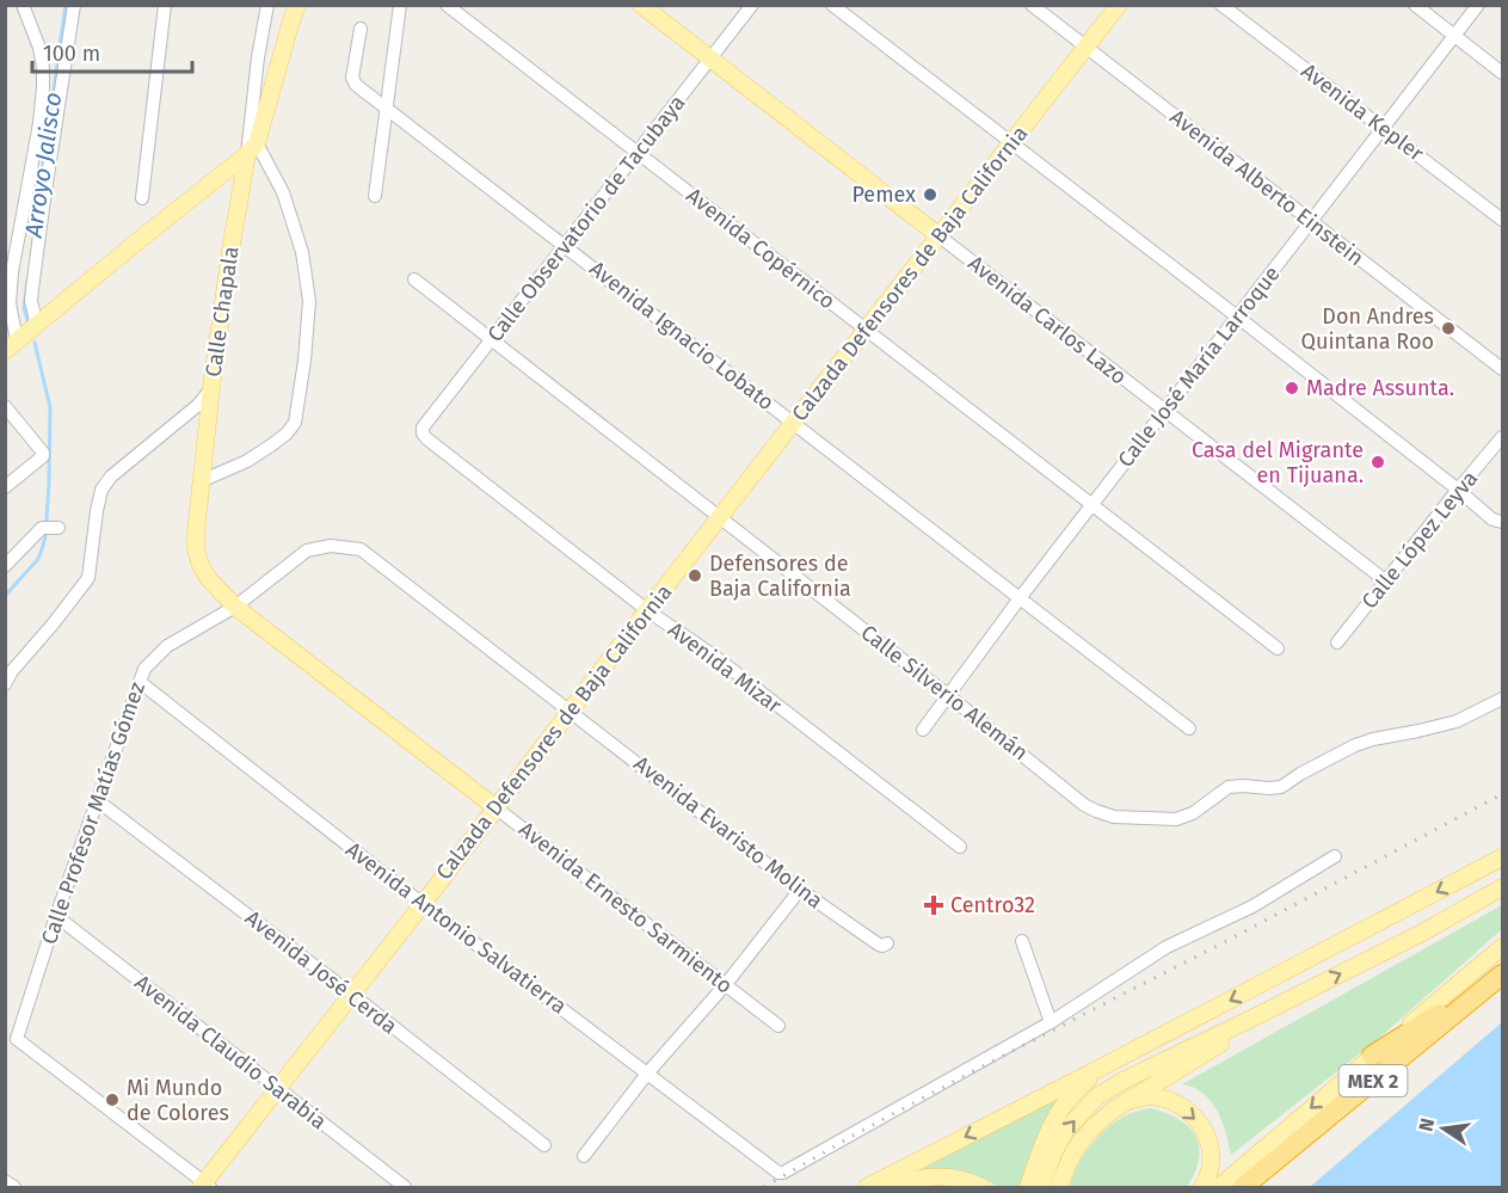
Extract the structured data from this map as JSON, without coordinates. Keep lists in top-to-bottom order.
{
  "streets": {
    "highway": ["MEX 2"],
    "main road": [
      "Calzada Defensores de Baja California",
      "Calle Chapala",
      "Avenida Carlos Lazo",
      "Avenida Ernesto Sarmiento"
    ],
    "street": [
      "Avenida Kepler",
      "Avenida Alberto Einstein",
      "Calle Observatorio de Tacubaya",
      "Avenida Copérnico",
      "Avenida Ignacio Lobato",
      "Calle José María Larroque",
      "Calle López Leyva",
      "Avenida Mizar",
      "Calle Silverio Alemán",
      "Calle Profesor Matías Gómez",
      "Avenida Evaristo Molina",
      "Avenida Antonio Salvatierra",
      "Avenida José Cerda",
      "Avenida Claudio Sarabia"
    ]
  },
  "crossings": [
    ["Avenida Kepler", "Calle José María Larroque"],
    ["Avenida Alberto Einstein", "Calzada Defensores de Baja California"],
    ["Avenida Alberto Einstein", "Calle José María Larroque"],
    ["Calle Observatorio de Tacubaya", "Avenida Copérnico"],
    ["Calle Observatorio de Tacubaya", "Avenida Carlos Lazo"],
    ["Calle Observatorio de Tacubaya", "Avenida Ignacio Lobato"],
    ["Calle Observatorio de Tacubaya", "Avenida Mizar"],
    ["Calle Observatorio de Tacubaya", "Calle Silverio Alemán"],
    ["Avenida Copérnico", "Calzada Defensores de Baja California"],
    ["Avenida Copérnico", "Calle José María Larroque"],
    ["Calzada Defensores de Baja California", "Avenida Carlos Lazo"],
    ["Calzada Defensores de Baja California", "Avenida Ignacio Lobato"],
    ["Calzada Defensores de Baja California", "Avenida Mizar"],
    ["Calzada Defensores de Baja California", "Calle Silverio Alemán"],
    ["Calzada Defensores de Baja California", "Avenida Evaristo Molina"],
    ["Calzada Defensores de Baja California", "Avenida Ernesto Sarmiento"],
    ["Calzada Defensores de Baja California", "Avenida Antonio Salvatierra"],
    ["Calzada Defensores de Baja California", "Avenida José Cerda"],
    ["Calzada Defensores de Baja California", "Avenida Claudio Sarabia"],
    ["Calle Chapala", "Calle Profesor Matías Gómez"],
    ["Calle Chapala", "Avenida Ernesto Sarmiento"],
    ["Avenida Carlos Lazo", "Calle José María Larroque"],
    ["Avenida Carlos Lazo", "Calle López Leyva"],
    ["Avenida Ignacio Lobato", "Calle José María Larroque"],
    ["Calle José María Larroque", "Calle Silverio Alemán"],
    ["Calle Profesor Matías Gómez", "Avenida Evaristo Molina"],
    ["Calle Profesor Matías Gómez", "Avenida Ernesto Sarmiento"],
    ["Calle Profesor Matías Gómez", "Avenida Antonio Salvatierra"],
    ["Calle Profesor Matías Gómez", "Avenida José Cerda"],
    ["Calle Profesor Matías Gómez", "Avenida Claudio Sarabia"]
  ],
  "water": ["Arroyo Jalisco"],
  "places": {
    "other": [
      "Pemex",
      "Don Andres Quintana Roo",
      "Madre Assunta.",
      "Casa del Migrante en Tijuana.",
      "Defensores de Baja California",
      "Mi Mundo de Colores"
    ],
    "health": ["Centro32"]
  },
  "scale_bar": "100 m",
  "north": "left"
}
